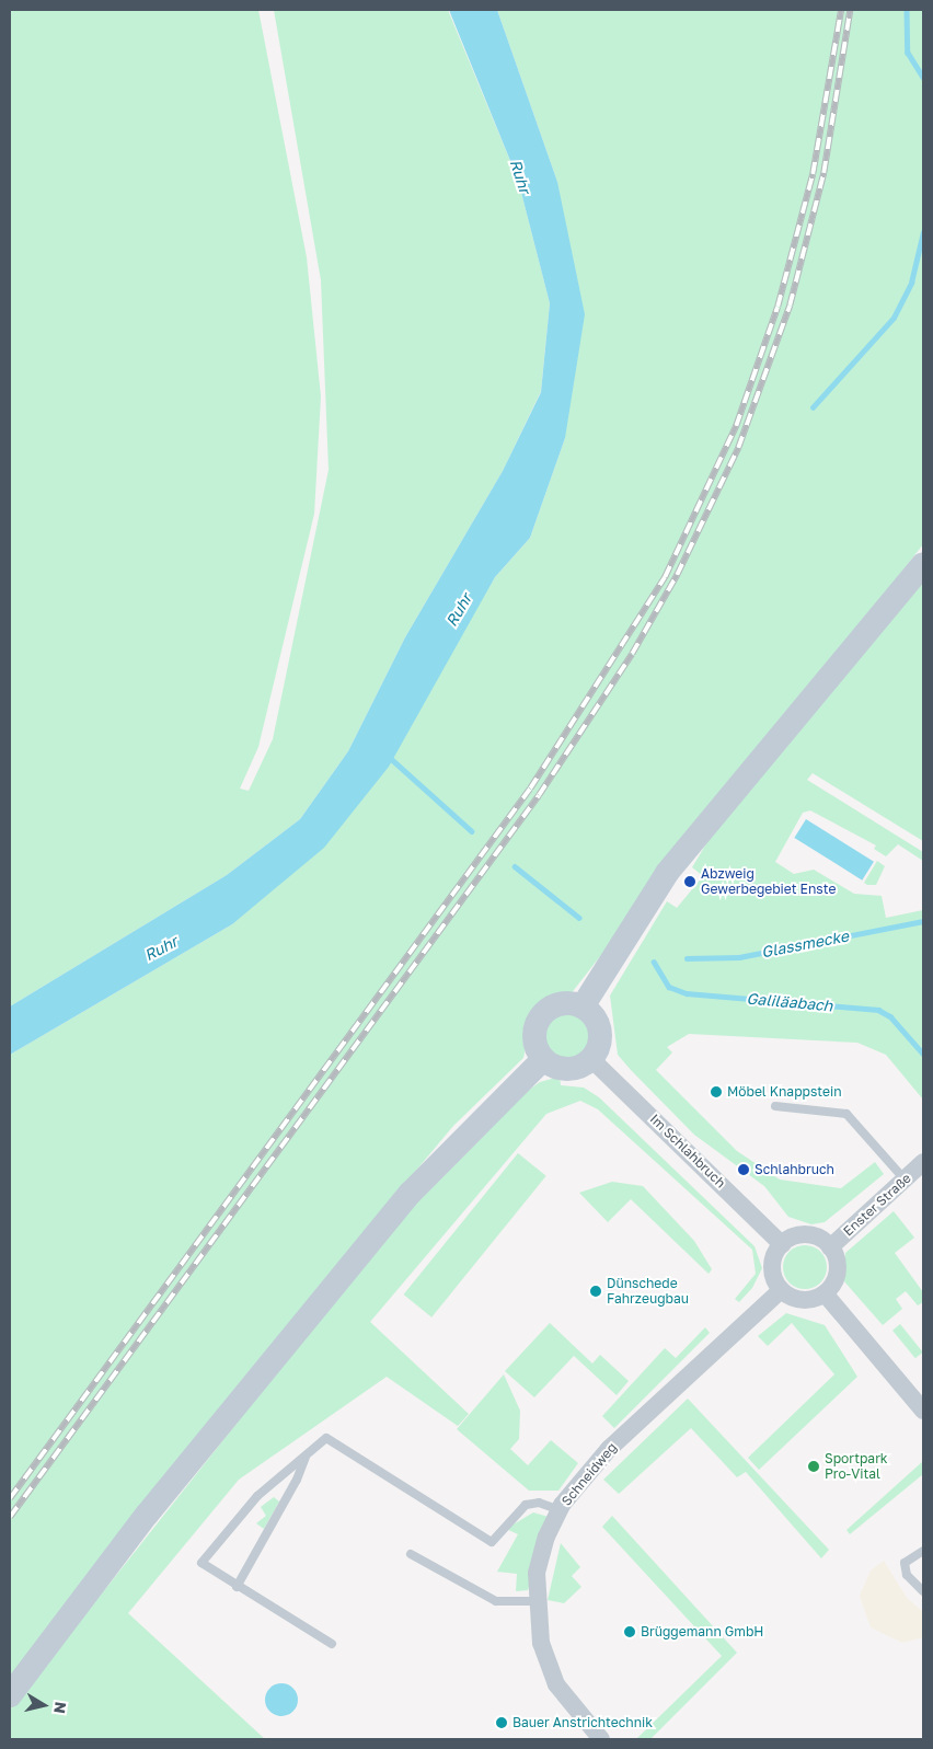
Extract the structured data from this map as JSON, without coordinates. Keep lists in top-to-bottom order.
{
  "streets": {
    "street": ["Im Schlahbruch", "Enster Straße", "Schneidweg"]
  },
  "crossings": [
    ["Im Schlahbruch", "Enster Straße"],
    ["Im Schlahbruch", "Schneidweg"],
    ["Enster Straße", "Schneidweg"]
  ],
  "water": ["Ruhr", "Glassmecke", "Galiläabach"],
  "places": [
    "Abzweig Gewerbegebiet Enste",
    "Möbel Knappstein",
    "Schlahbruch",
    "Dünschede Fahrzeugbau",
    "Sportpark Pro-Vital",
    "Brüggemann GmbH",
    "Bauer Anstrichtechnik"
  ],
  "north": "right"
}
